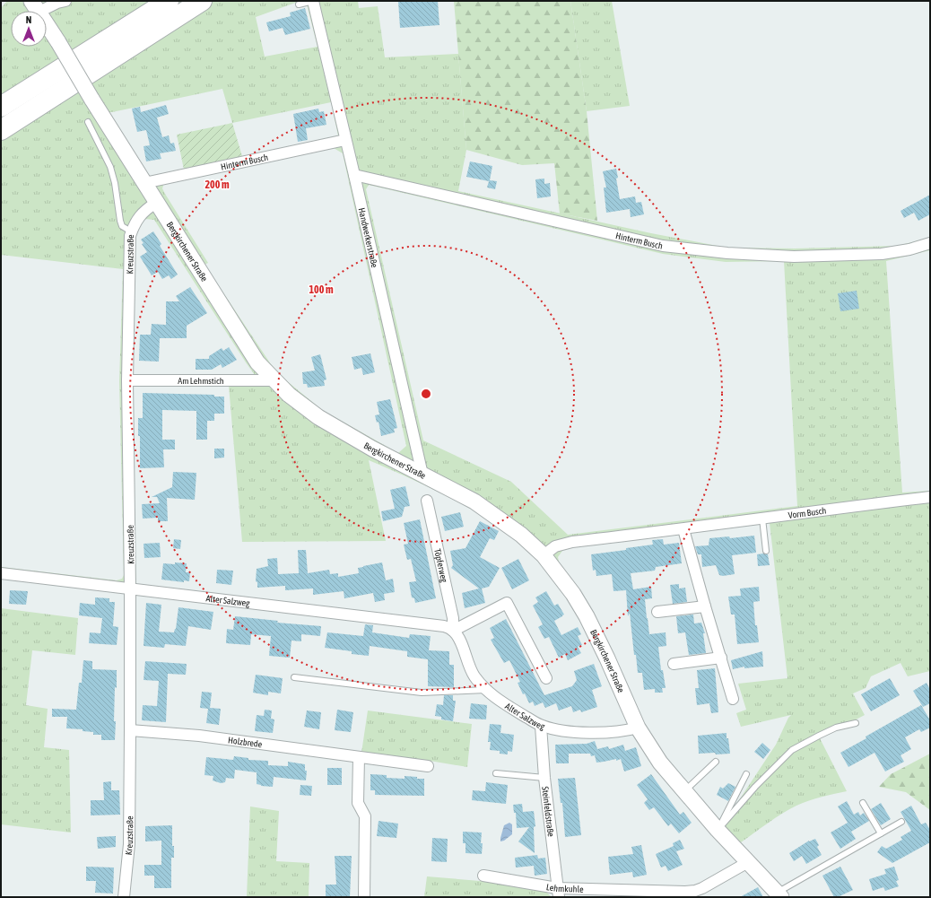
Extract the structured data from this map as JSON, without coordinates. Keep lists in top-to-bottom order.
{
  "streets": {
    "street": [
      "Hinterm Busch",
      "Handwerkerstraße",
      "Bergkirchener Straße",
      "Kreuzstraße",
      "Am Lehmstich",
      "Vorm Busch",
      "Töpferweg",
      "Alter Salzweg",
      "Holzbrede",
      "Steinfeldstraße",
      "Lehmkuhle"
    ]
  },
  "crossings": [
    ["Hinterm Busch", "Handwerkerstraße"],
    ["Hinterm Busch", "Bergkirchener Straße"],
    ["Handwerkerstraße", "Bergkirchener Straße"],
    ["Bergkirchener Straße", "Kreuzstraße"],
    ["Bergkirchener Straße", "Am Lehmstich"],
    ["Bergkirchener Straße", "Vorm Busch"],
    ["Bergkirchener Straße", "Alter Salzweg"],
    ["Bergkirchener Straße", "Lehmkuhle"],
    ["Kreuzstraße", "Am Lehmstich"],
    ["Kreuzstraße", "Alter Salzweg"],
    ["Kreuzstraße", "Holzbrede"],
    ["Töpferweg", "Alter Salzweg"],
    ["Alter Salzweg", "Steinfeldstraße"],
    ["Steinfeldstraße", "Lehmkuhle"]
  ],
  "north": "top",
  "rings": ["200 m", "100 m"]
}
